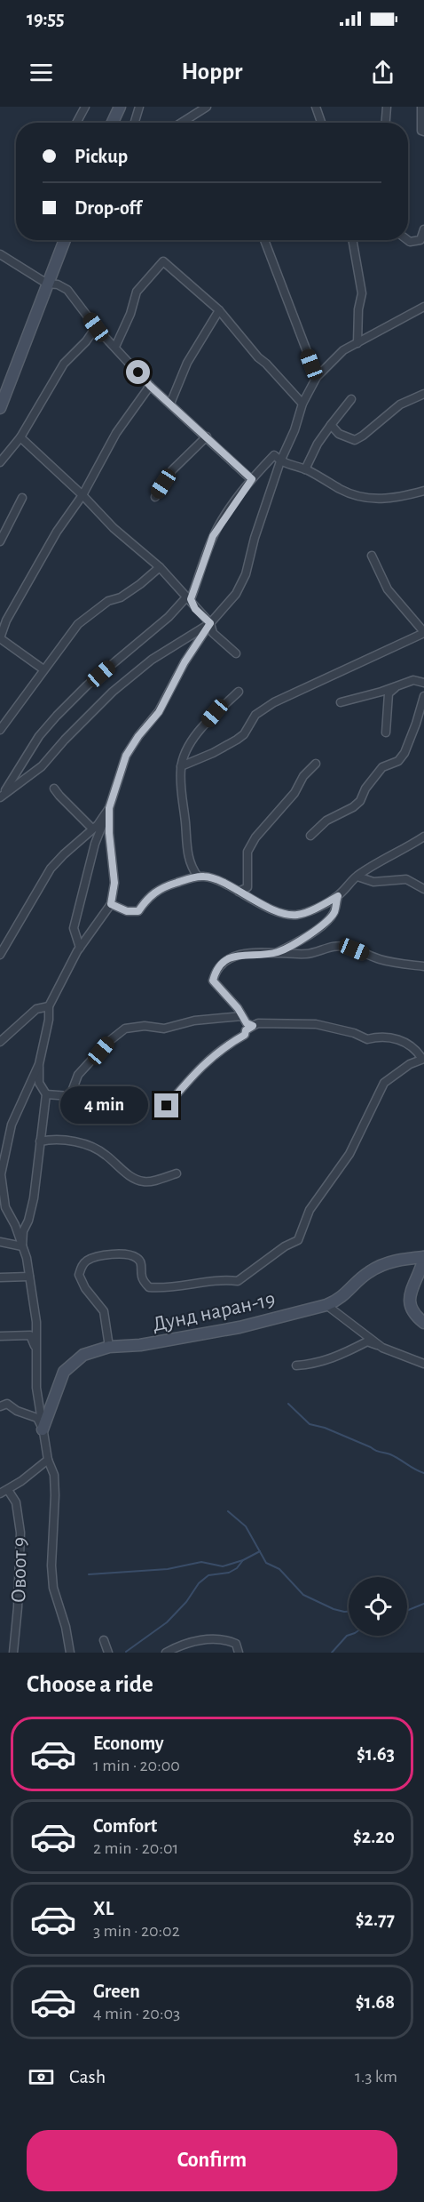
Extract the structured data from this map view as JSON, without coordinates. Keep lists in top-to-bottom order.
{
  "streets": {
    "street": ["Дунд наран-19", "Овоот 9"]
  },
  "page": {
    "status": "19:55",
    "header": "Hoppr",
    "banner": ["Pickup", "Drop-off"],
    "bubble": "4 min",
    "heading": "Choose a ride",
    "list": [
      {
        "name": "Economy",
        "note": "1 min · 20:00",
        "value": "$1.63"
      },
      {
        "name": "Comfort",
        "note": "2 min · 20:01",
        "value": "$2.20"
      },
      {
        "name": "XL",
        "note": "3 min · 20:02",
        "value": "$2.77"
      },
      {
        "name": "Green",
        "note": "4 min · 20:03",
        "value": "$1.68"
      }
    ],
    "pay": ["Cash", "1.3 km"],
    "buttons": "Confirm"
  }
}
